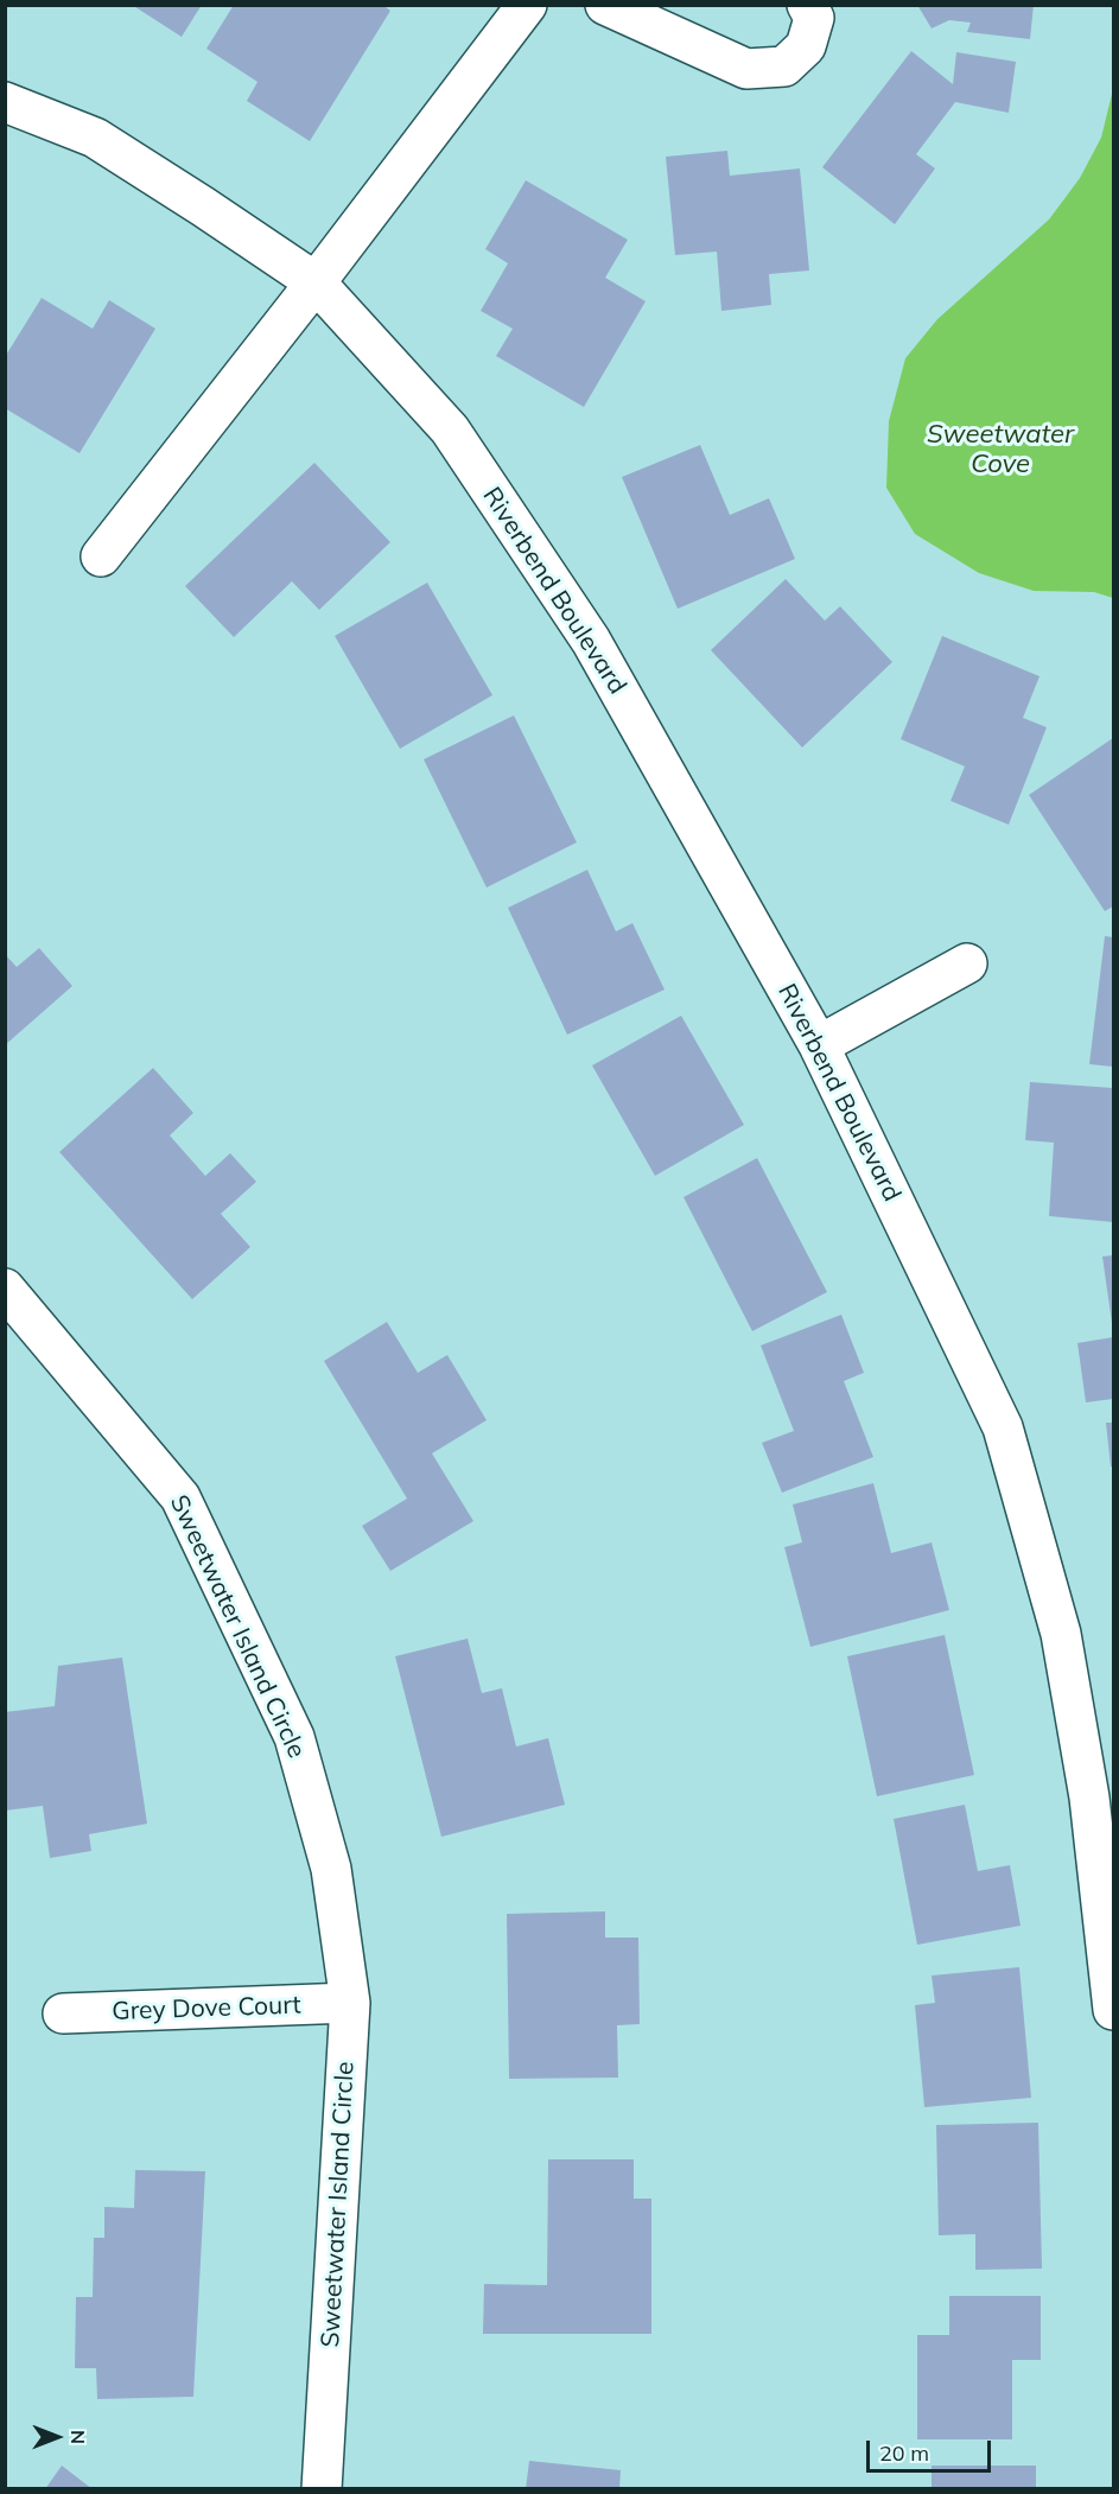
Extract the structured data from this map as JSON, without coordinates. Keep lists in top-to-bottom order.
{
  "streets": {
    "street": ["Riverbend Boulevard", "Sweetwater Island Circle", "Grey Dove Court"]
  },
  "crossings": [
    ["Sweetwater Island Circle", "Grey Dove Court"]
  ],
  "water": ["Sweetwater Cove"],
  "scale_bar": "20 m",
  "north": "right"
}
